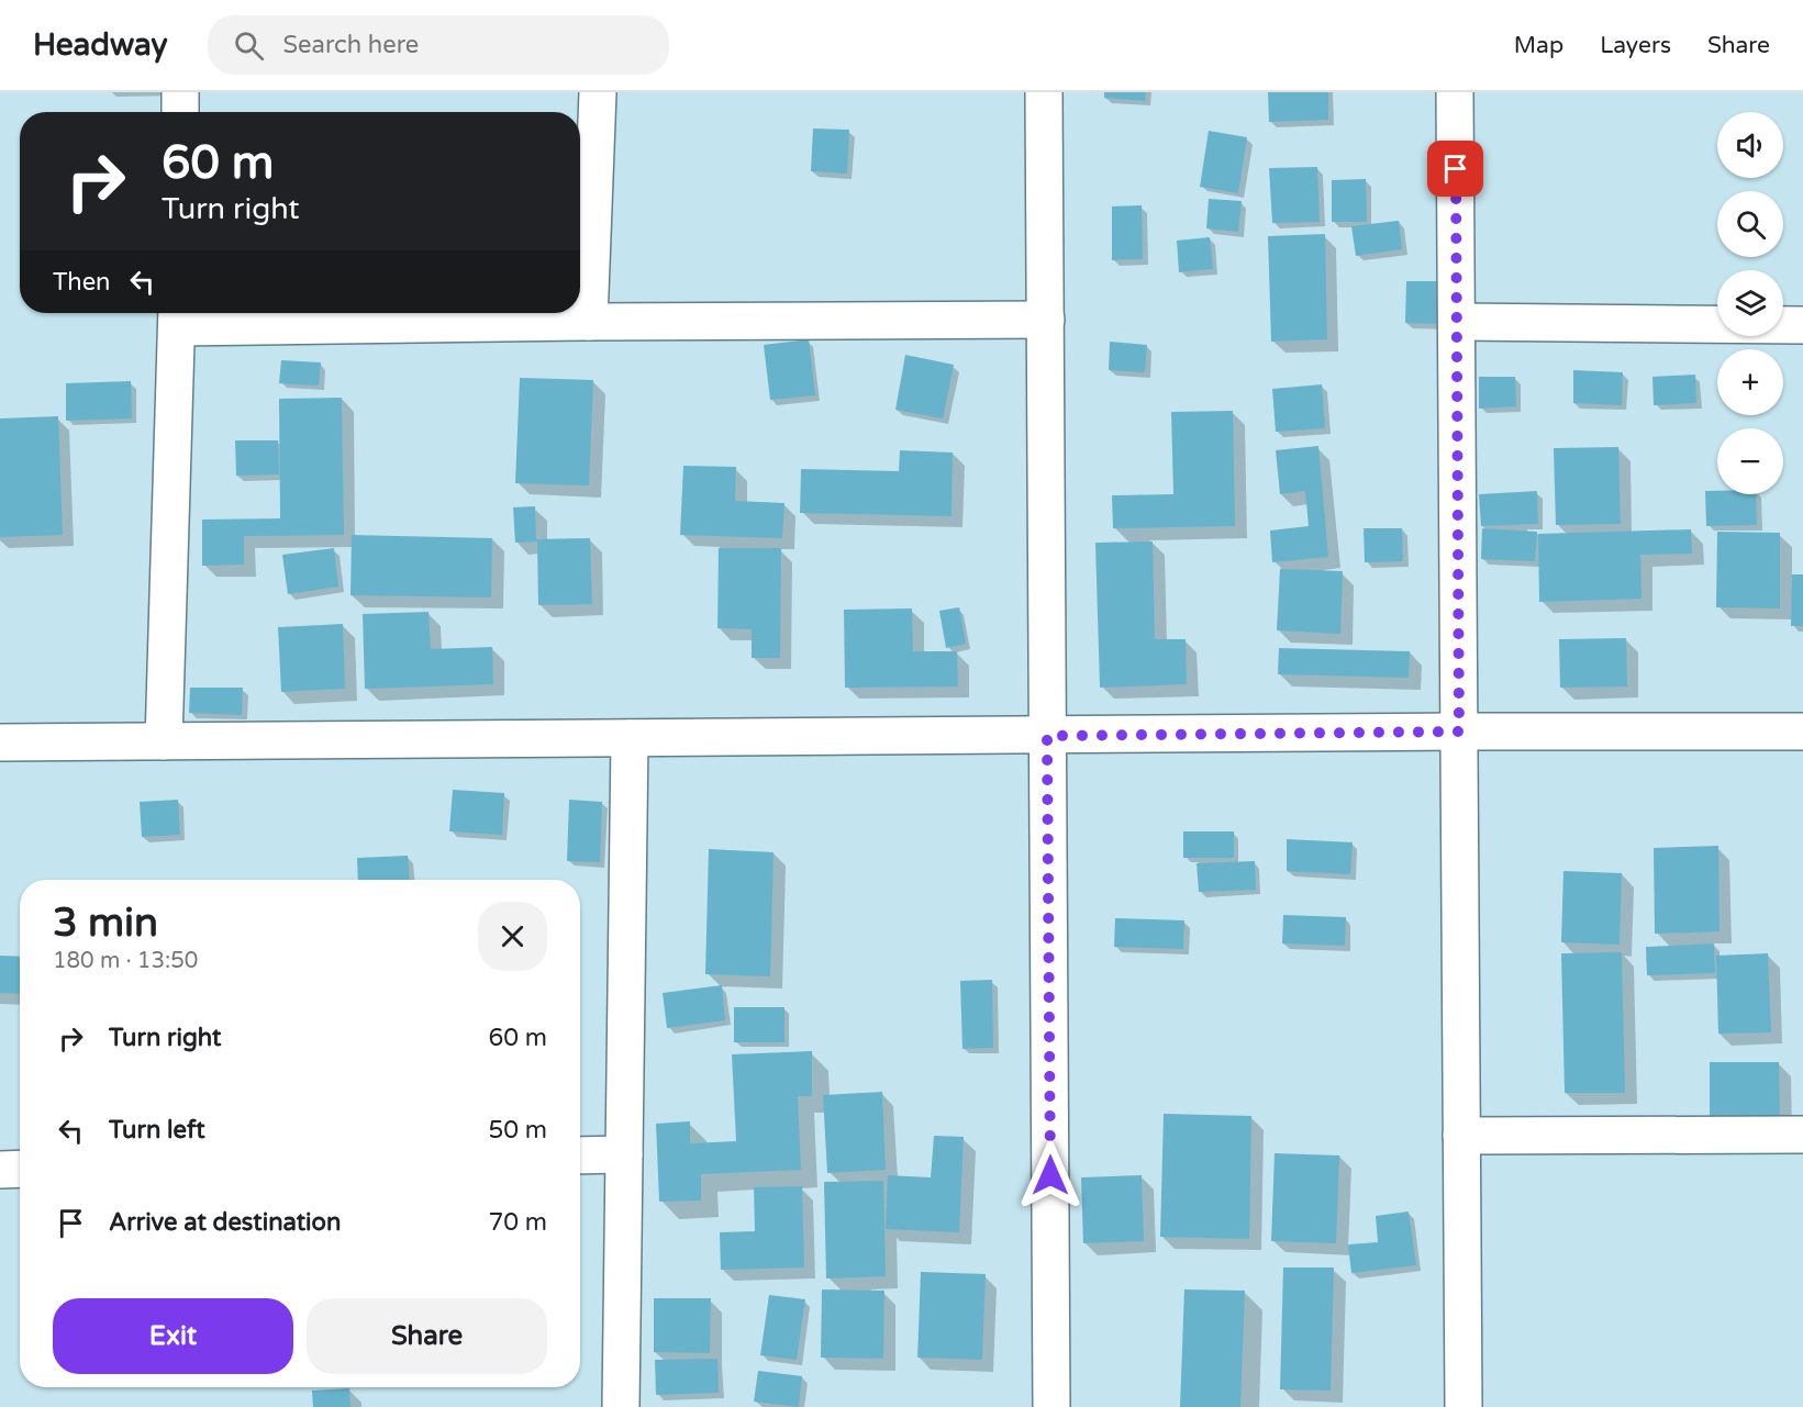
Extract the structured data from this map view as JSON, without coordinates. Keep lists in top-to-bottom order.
{
  "page": {
    "header": "Headway",
    "search": "Search here",
    "nav": ["Map", "Layers", "Share"],
    "map_buttons": ["+", "−"],
    "turn": ["60 m", "Turn right"],
    "then": "Then",
    "heading": ["3 min", "180 m · 13:50"],
    "list": [
      {
        "name": "Turn right",
        "value": "60 m"
      },
      {
        "name": "Turn left",
        "value": "50 m"
      },
      {
        "name": "Arrive at destination",
        "value": "70 m"
      }
    ],
    "buttons": ["Exit", "Share"]
  }
}
